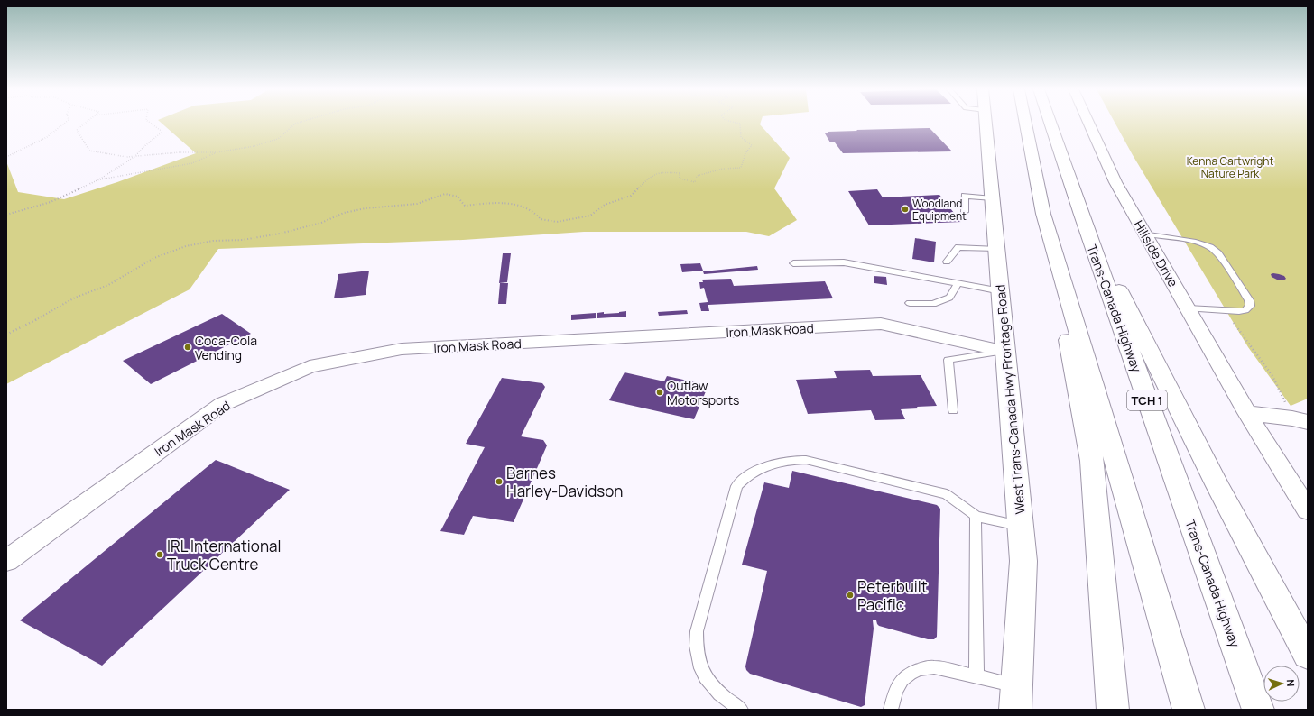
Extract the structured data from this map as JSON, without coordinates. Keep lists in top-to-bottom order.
{
  "streets": {
    "main road": ["Trans-Canada Highway", "West Trans-Canada Hwy Frontage Road", "TCH 1"],
    "street": ["Hillside Drive", "Iron Mask Road"]
  },
  "crossings": [
    ["Iron Mask Road", "West Trans-Canada Hwy Frontage Road"]
  ],
  "parks": ["Kenna Cartwright Nature Park"],
  "places": [
    "Woodland Equipment",
    "Coca-Cola Vending",
    "Outlaw Motorsports",
    "Barnes Harley-Davidson",
    "IRL International Truck Centre",
    "Peterbuilt Pacific"
  ],
  "north": "right"
}
